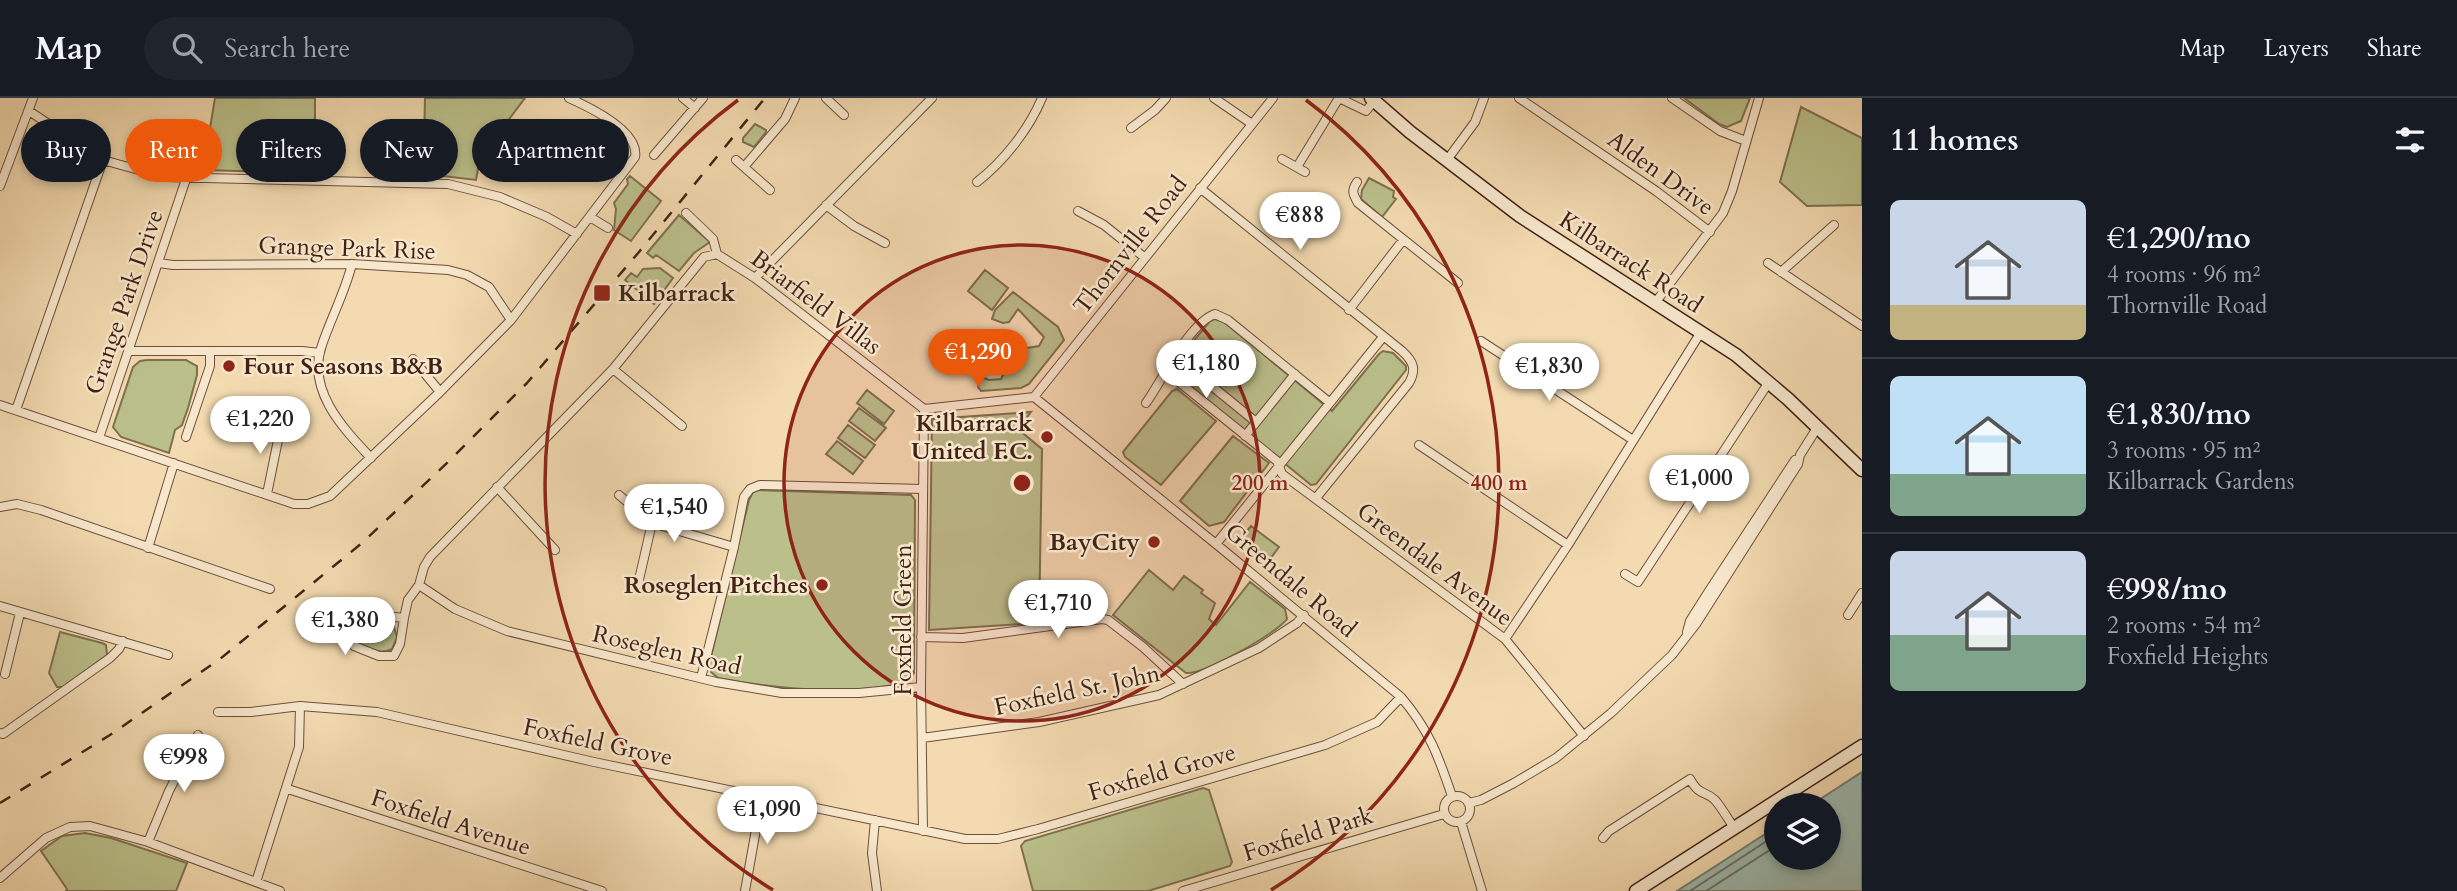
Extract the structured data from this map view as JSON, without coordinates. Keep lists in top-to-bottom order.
{
  "streets": {
    "main road": ["Kilbarrack Road"],
    "street": [
      "Alden Drive",
      "Thornville Road",
      "Grange Park Rise",
      "Grange Park Drive",
      "Briarfield Villas",
      "Greendale Avenue",
      "Greendale Road",
      "Foxfield Green",
      "Roseglen Road",
      "Foxfield St. John",
      "Foxfield Grove",
      "Foxfield Avenue",
      "Foxfield Park"
    ]
  },
  "crossings": [
    ["Thornville Road", "Greendale Road"],
    ["Grange Park Rise", "Grange Park Drive"],
    ["Briarfield Villas", "Foxfield Green"],
    ["Greendale Road", "Foxfield St. John"],
    ["Greendale Road", "Foxfield Grove"],
    ["Greendale Road", "Foxfield Park"],
    ["Foxfield Green", "Roseglen Road"],
    ["Foxfield Green", "Foxfield St. John"],
    ["Foxfield Green", "Foxfield Grove"]
  ],
  "places": {
    "transit": ["Kilbarrack"],
    "other": [
      "Four Seasons B&B",
      "Kilbarrack United F.C.",
      "BayCity",
      "Roseglen Pitches"
    ]
  },
  "page": {
    "header": "Map",
    "search": "Search here",
    "nav": ["Map", "Layers", "Share"],
    "heading": "11 homes",
    "chip": [
      "Buy",
      "Rent",
      "Filters",
      "New",
      "Apartment"
    ],
    "list": [
      {
        "name": "€1,290/mo",
        "note": "4 rooms · 96 m² · Thornville Road"
      },
      {
        "name": "€1,830/mo",
        "note": "3 rooms · 95 m² · Kilbarrack Gardens"
      },
      {
        "name": "€998/mo",
        "note": "2 rooms · 54 m² · Foxfield Heights"
      }
    ],
    "price": [
      "€888",
      "€1,290",
      "€1,180",
      "€1,830",
      "€1,220",
      "€1,000",
      "€1,540",
      "€1,710",
      "€1,380",
      "€998",
      "€1,090"
    ]
  },
  "rings": ["200 m", "400 m"]
}
